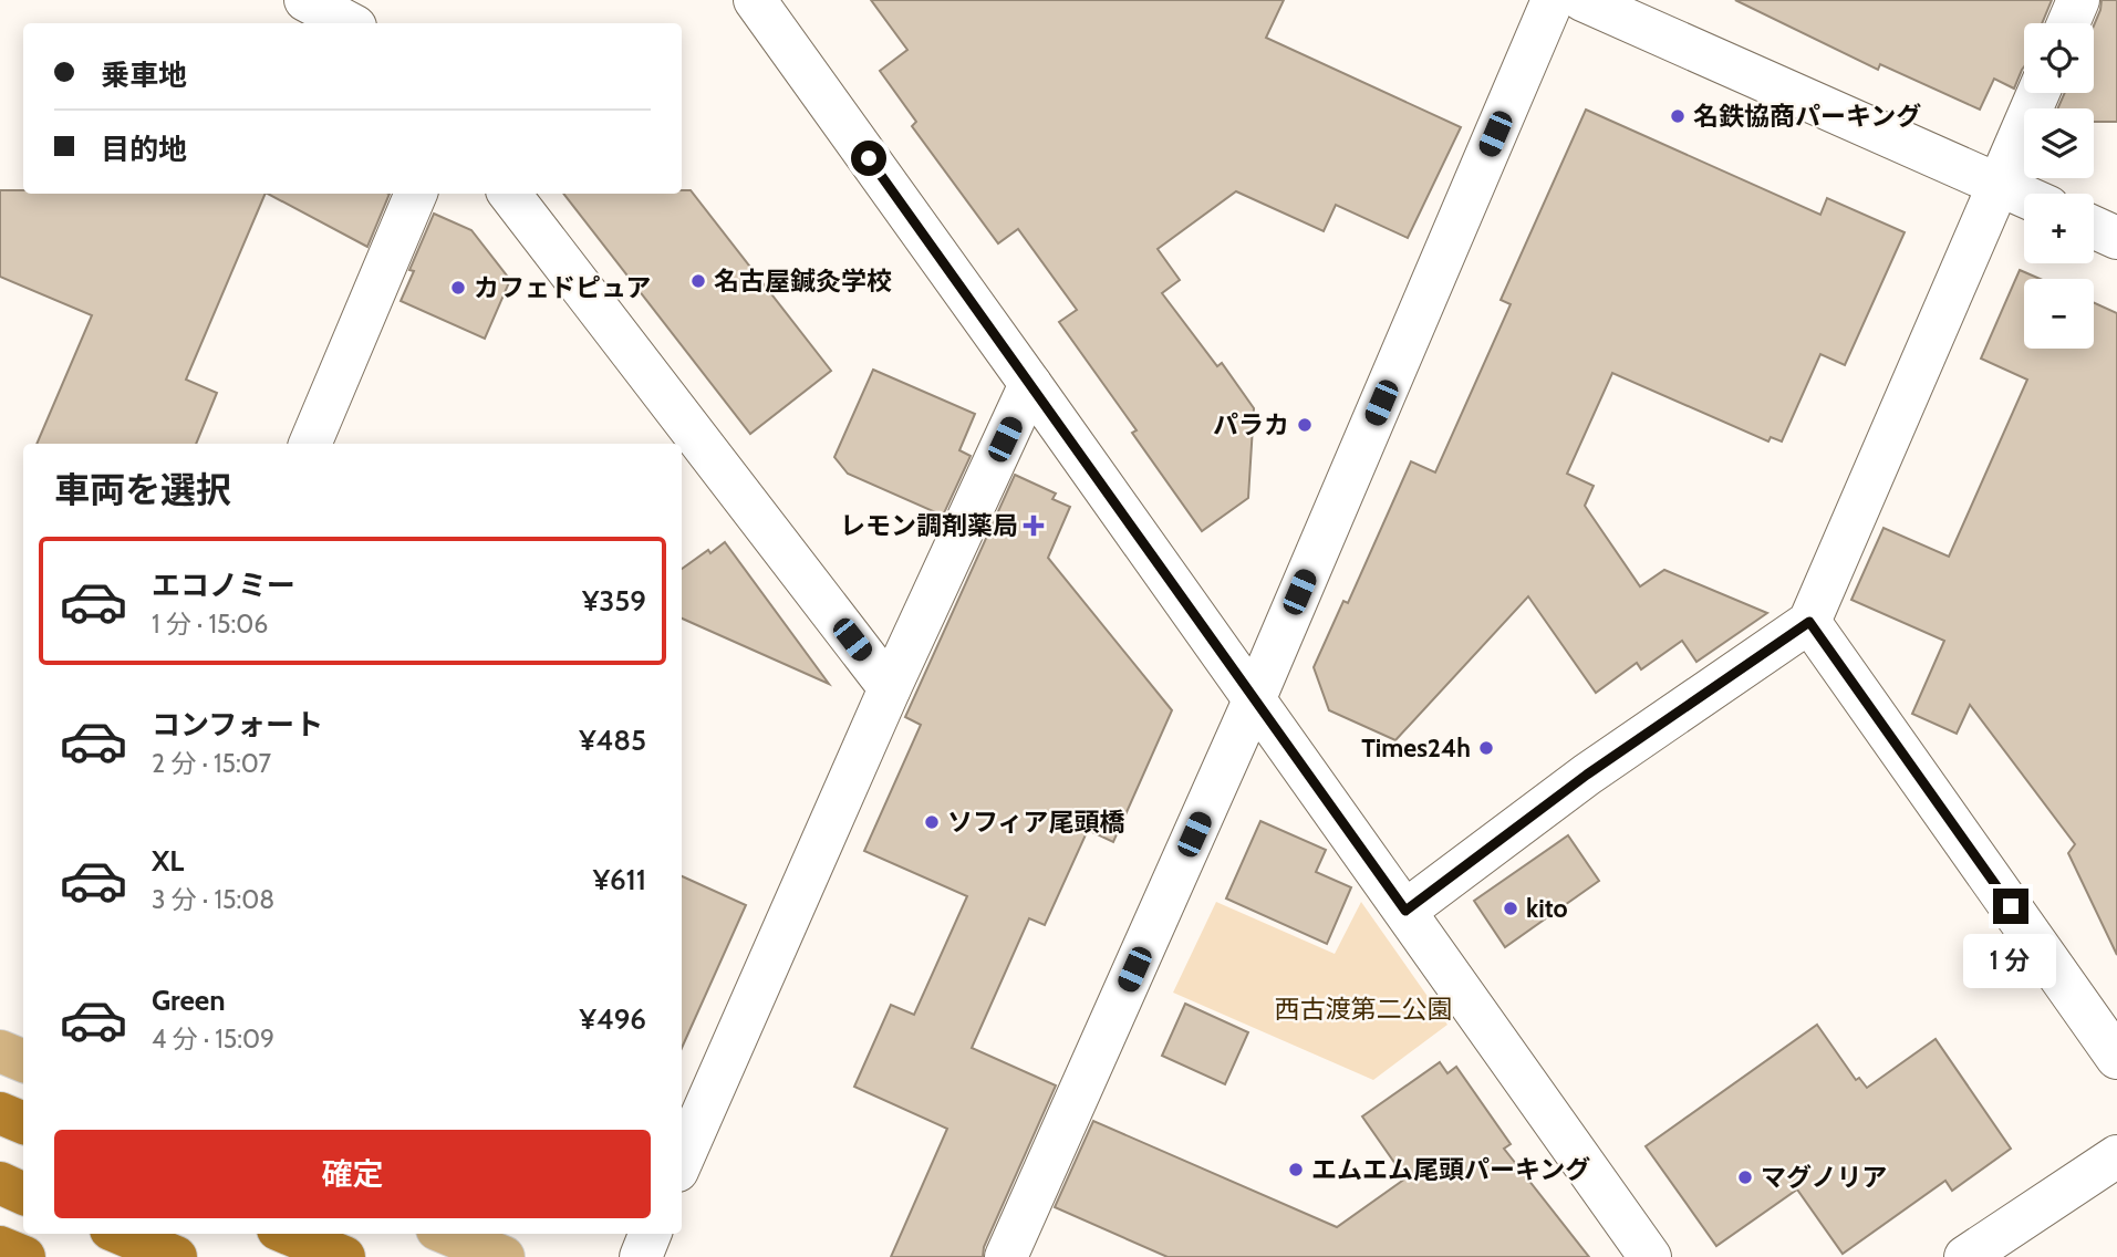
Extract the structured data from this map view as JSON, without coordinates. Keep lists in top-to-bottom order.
{
  "parks": ["西古渡第二公園"],
  "places": {
    "other": [
      "名鉄協商パーキング",
      "名古屋鍼灸学校",
      "カフェドピュア",
      "パラカ",
      "Times24h",
      "ソフィア尾頭橋",
      "kito",
      "エムエム尾頭パーキング",
      "マグノリア"
    ],
    "health": ["レモン調剤薬局"]
  },
  "page": {
    "map_buttons": ["+", "−"],
    "banner": ["乗車地", "目的地"],
    "heading": "車両を選択",
    "list": [
      {
        "name": "エコノミー",
        "note": "1 分 · 15:06",
        "value": "¥359"
      },
      {
        "name": "コンフォート",
        "note": "2 分 · 15:07",
        "value": "¥485"
      },
      {
        "name": "XL",
        "note": "3 分 · 15:08",
        "value": "¥611"
      },
      {
        "name": "Green",
        "note": "4 分 · 15:09",
        "value": "¥496"
      }
    ],
    "bubble": "1 分",
    "buttons": "確定"
  }
}
